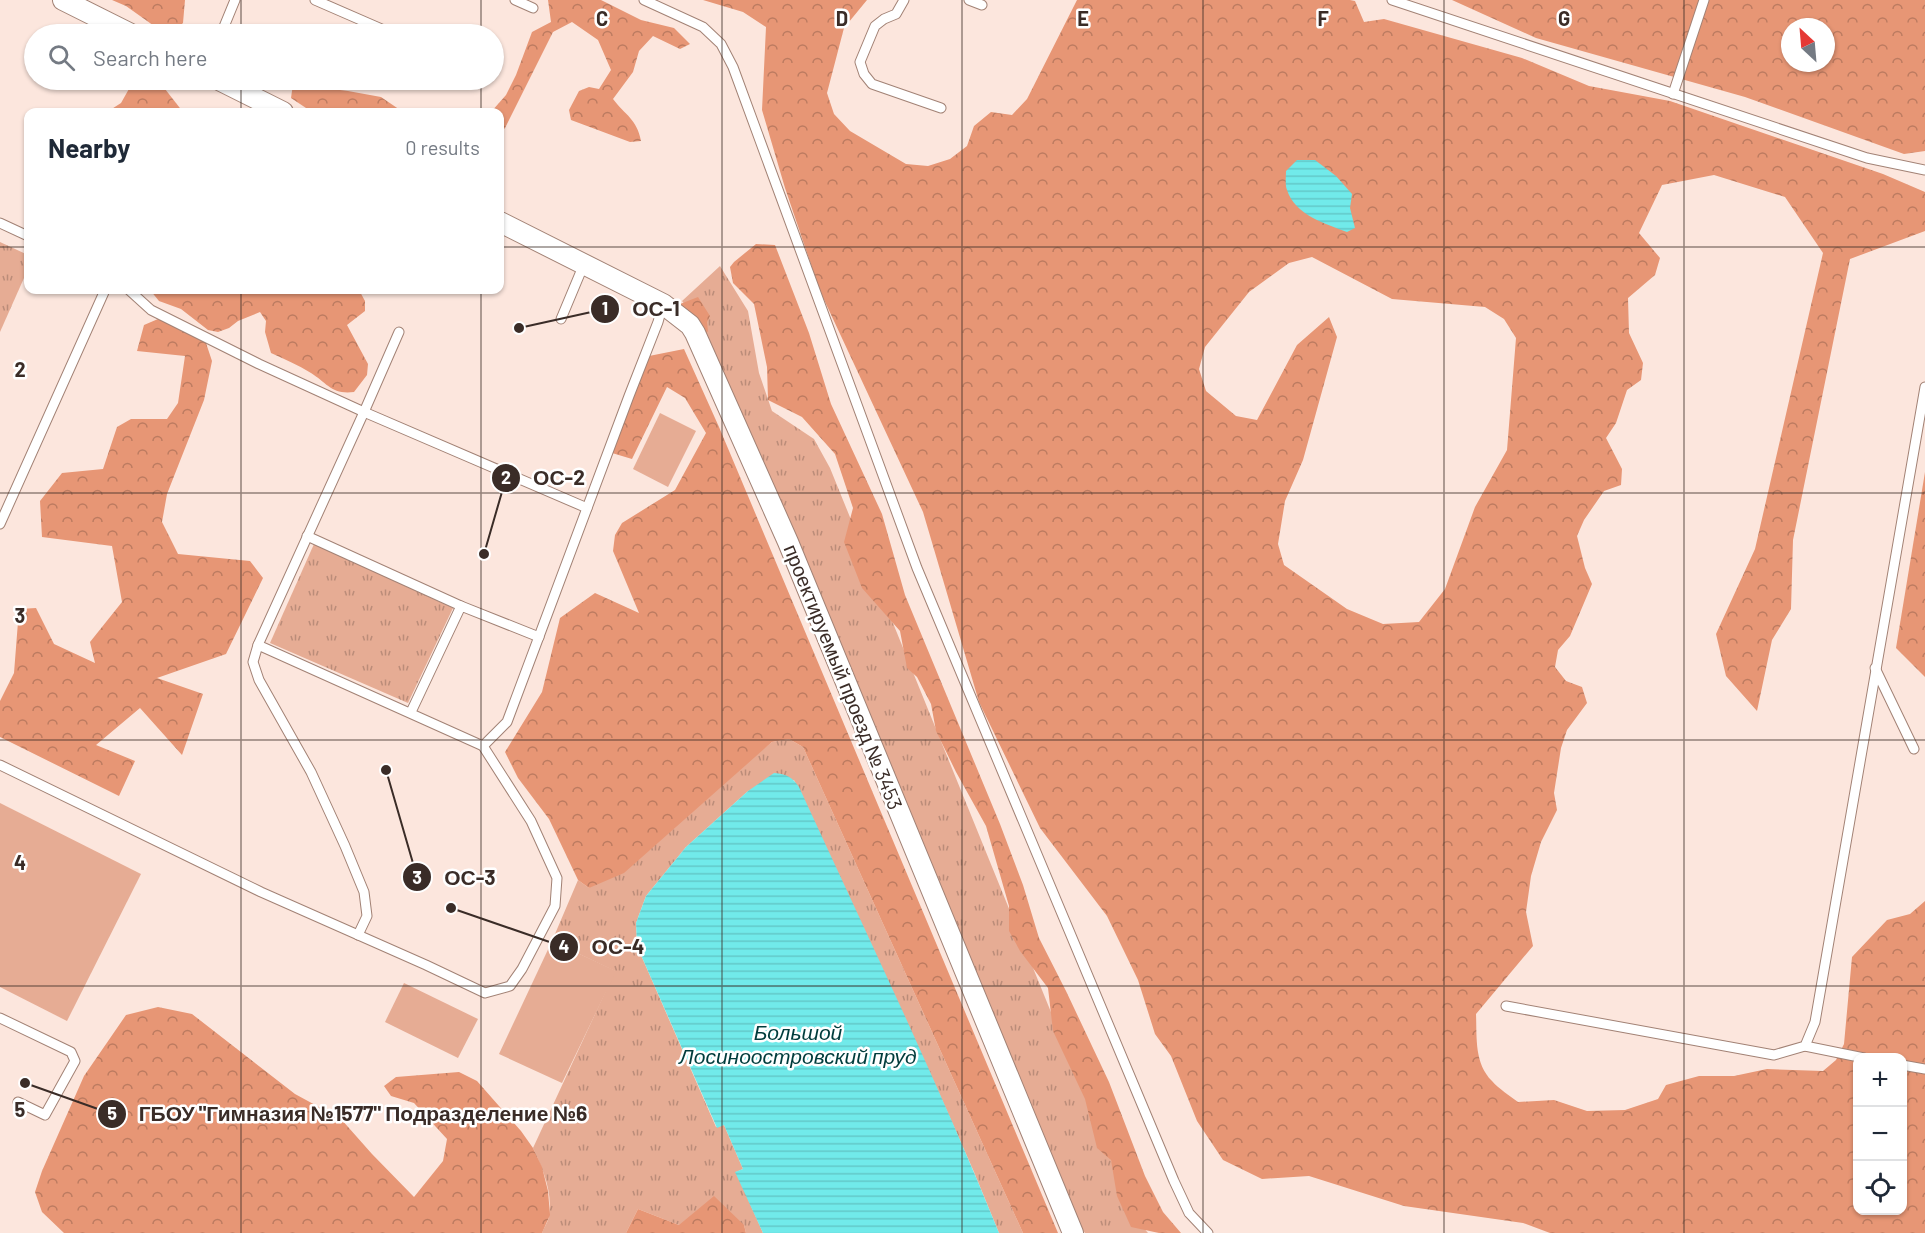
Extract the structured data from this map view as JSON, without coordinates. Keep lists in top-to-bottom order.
{
  "streets": {
    "street": ["проектируемый проезд № 3453"]
  },
  "water": ["Большой Лосиноостровский пруд"],
  "places": [
    "ОС-1",
    "ОС-2",
    "ОС-3",
    "ОС-4",
    "ГБОУ \"Гимназия №1577\" Подразделение №6"
  ],
  "north": "top left",
  "page": {
    "search": "Search here",
    "heading": ["Nearby", "0 results"],
    "map_buttons": ["+", "−"]
  },
  "grid": {
    "columns": [
      "C",
      "D",
      "E",
      "F",
      "G"
    ],
    "rows": [
      "2",
      "3",
      "4",
      "5"
    ]
  }
}
